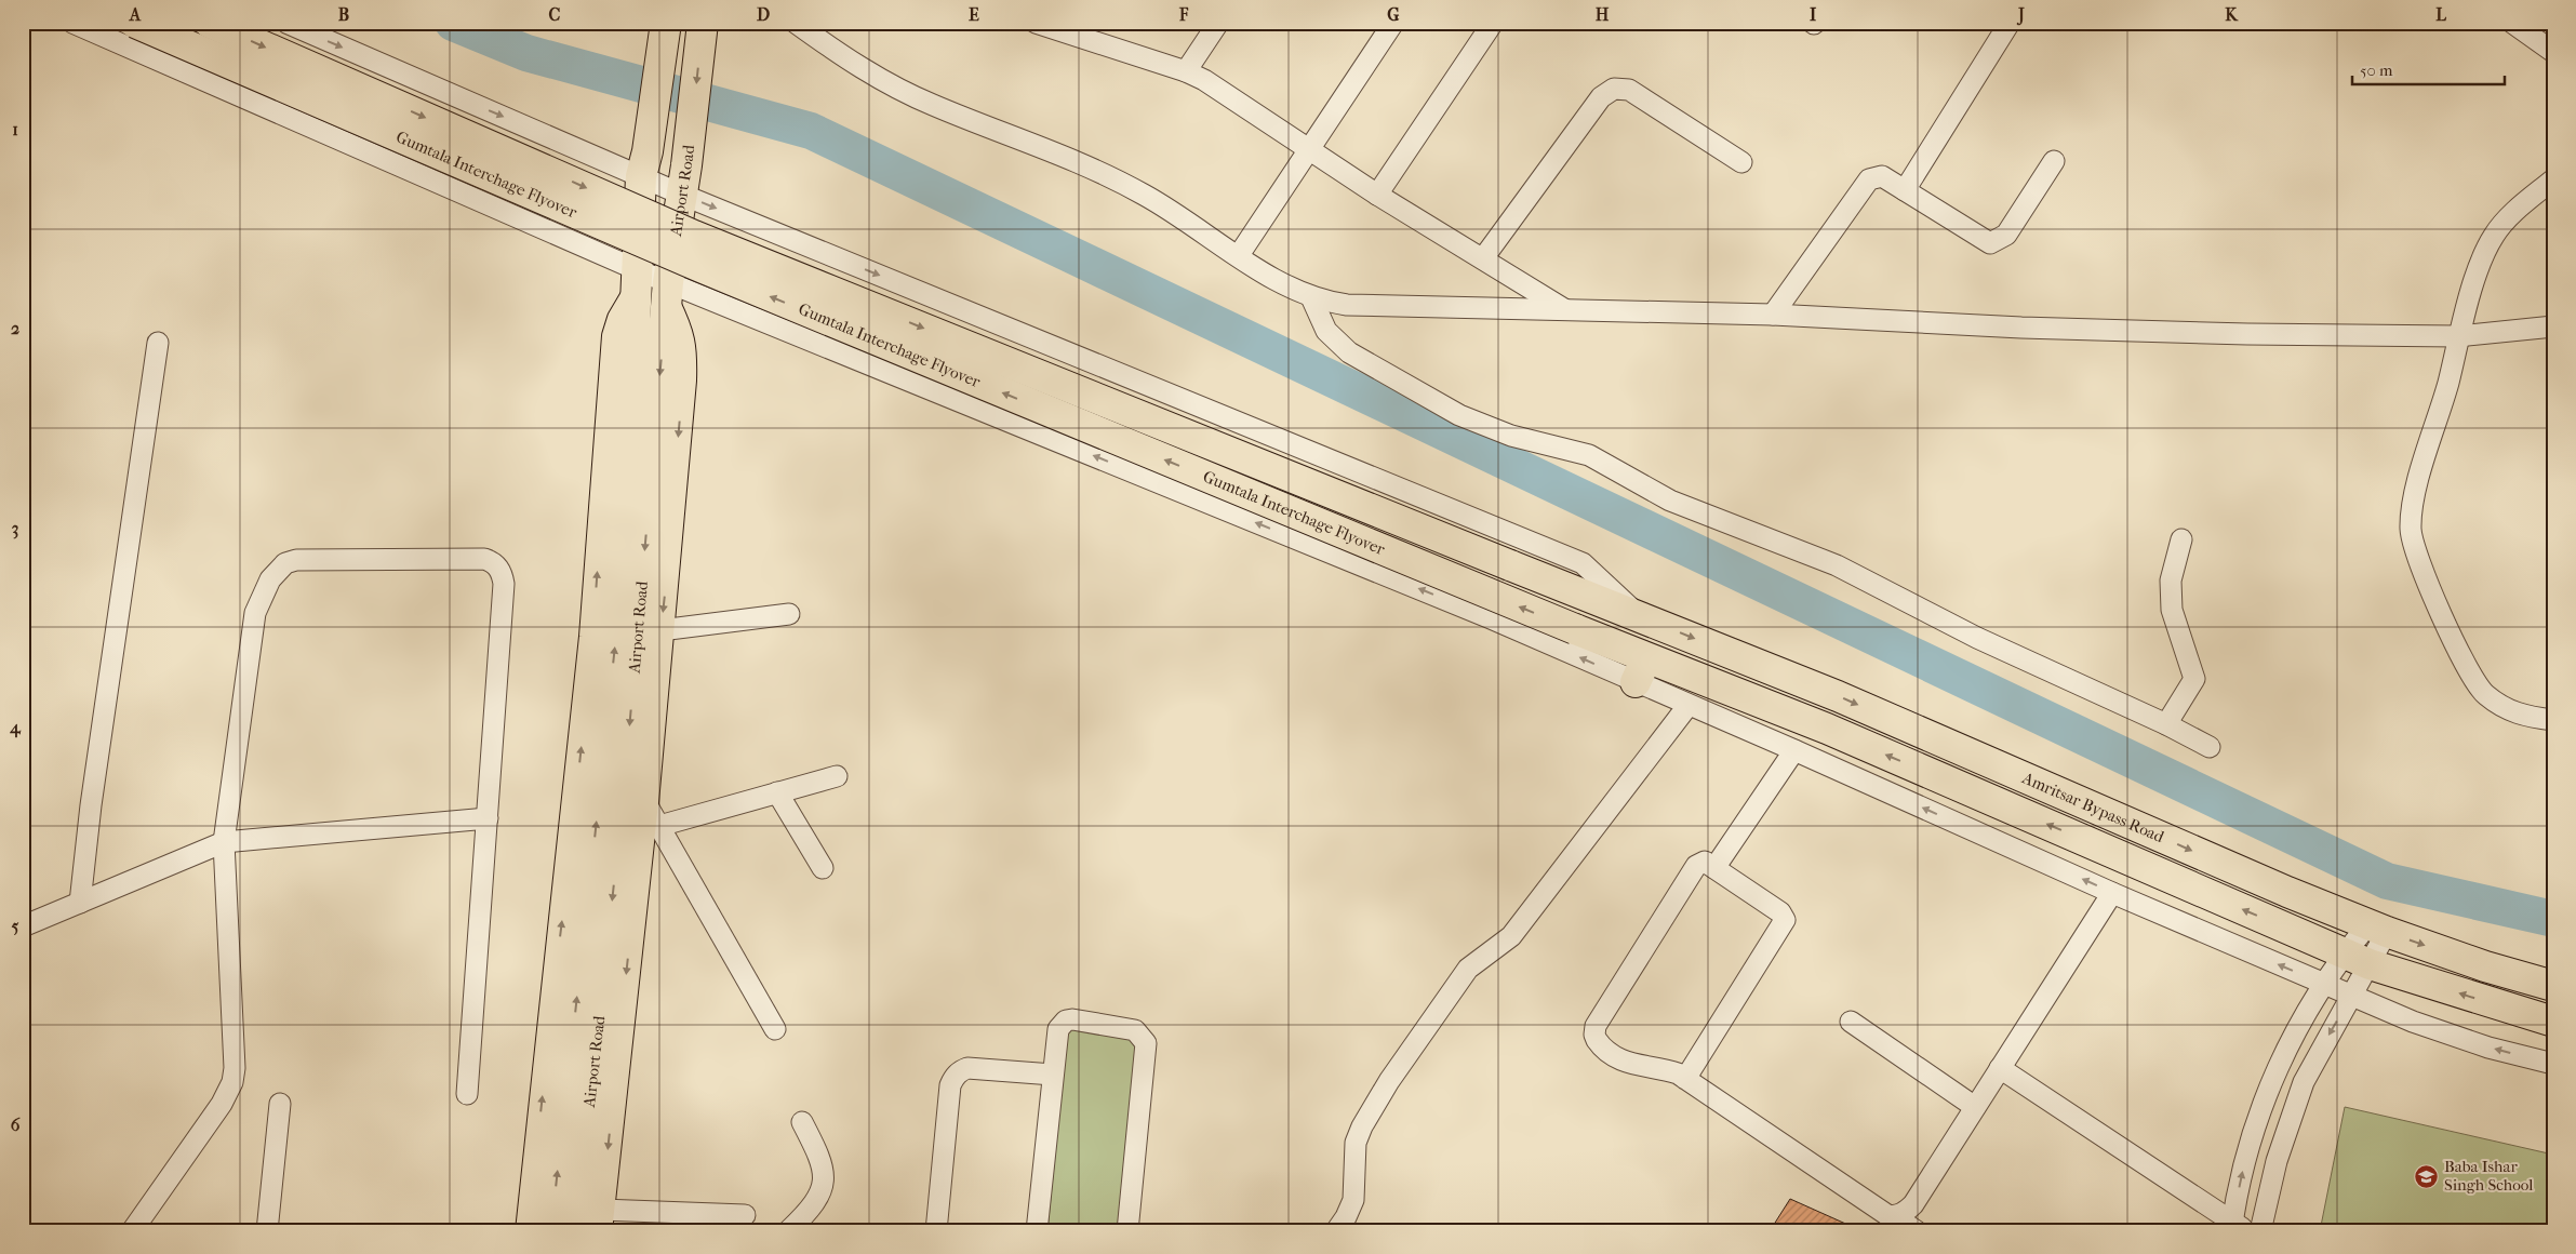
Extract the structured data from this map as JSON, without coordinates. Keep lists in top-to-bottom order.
{
  "streets": {
    "highway": ["Gumtala Interchage Flyover", "Airport Road", "Amritsar Bypass Road"]
  },
  "crossings": [
    ["Gumtala Interchage Flyover", "Amritsar Bypass Road"]
  ],
  "places": {
    "school or university": ["Baba Ishar Singh School"]
  },
  "scale_bar": "50 m",
  "grid": {
    "columns": [
      "A",
      "B",
      "C",
      "D",
      "E",
      "F",
      "G",
      "H",
      "I",
      "J",
      "K",
      "L"
    ],
    "rows": [
      "1",
      "2",
      "3",
      "4",
      "5",
      "6"
    ]
  }
}
